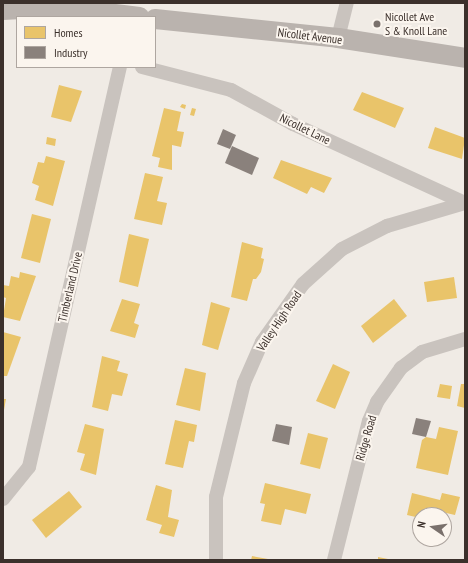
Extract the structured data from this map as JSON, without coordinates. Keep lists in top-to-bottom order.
{
  "streets": {
    "main road": ["Nicollet Avenue"],
    "street": [
      "Nicollet Lane",
      "Timberland Drive",
      "Valley High Road",
      "Ridge Road"
    ]
  },
  "crossings": [
    ["Nicollet Lane", "Valley High Road"]
  ],
  "places": ["Nicollet Ave S & Knoll Lane"],
  "legend": ["Homes", "Industry"],
  "north": "left"
}
